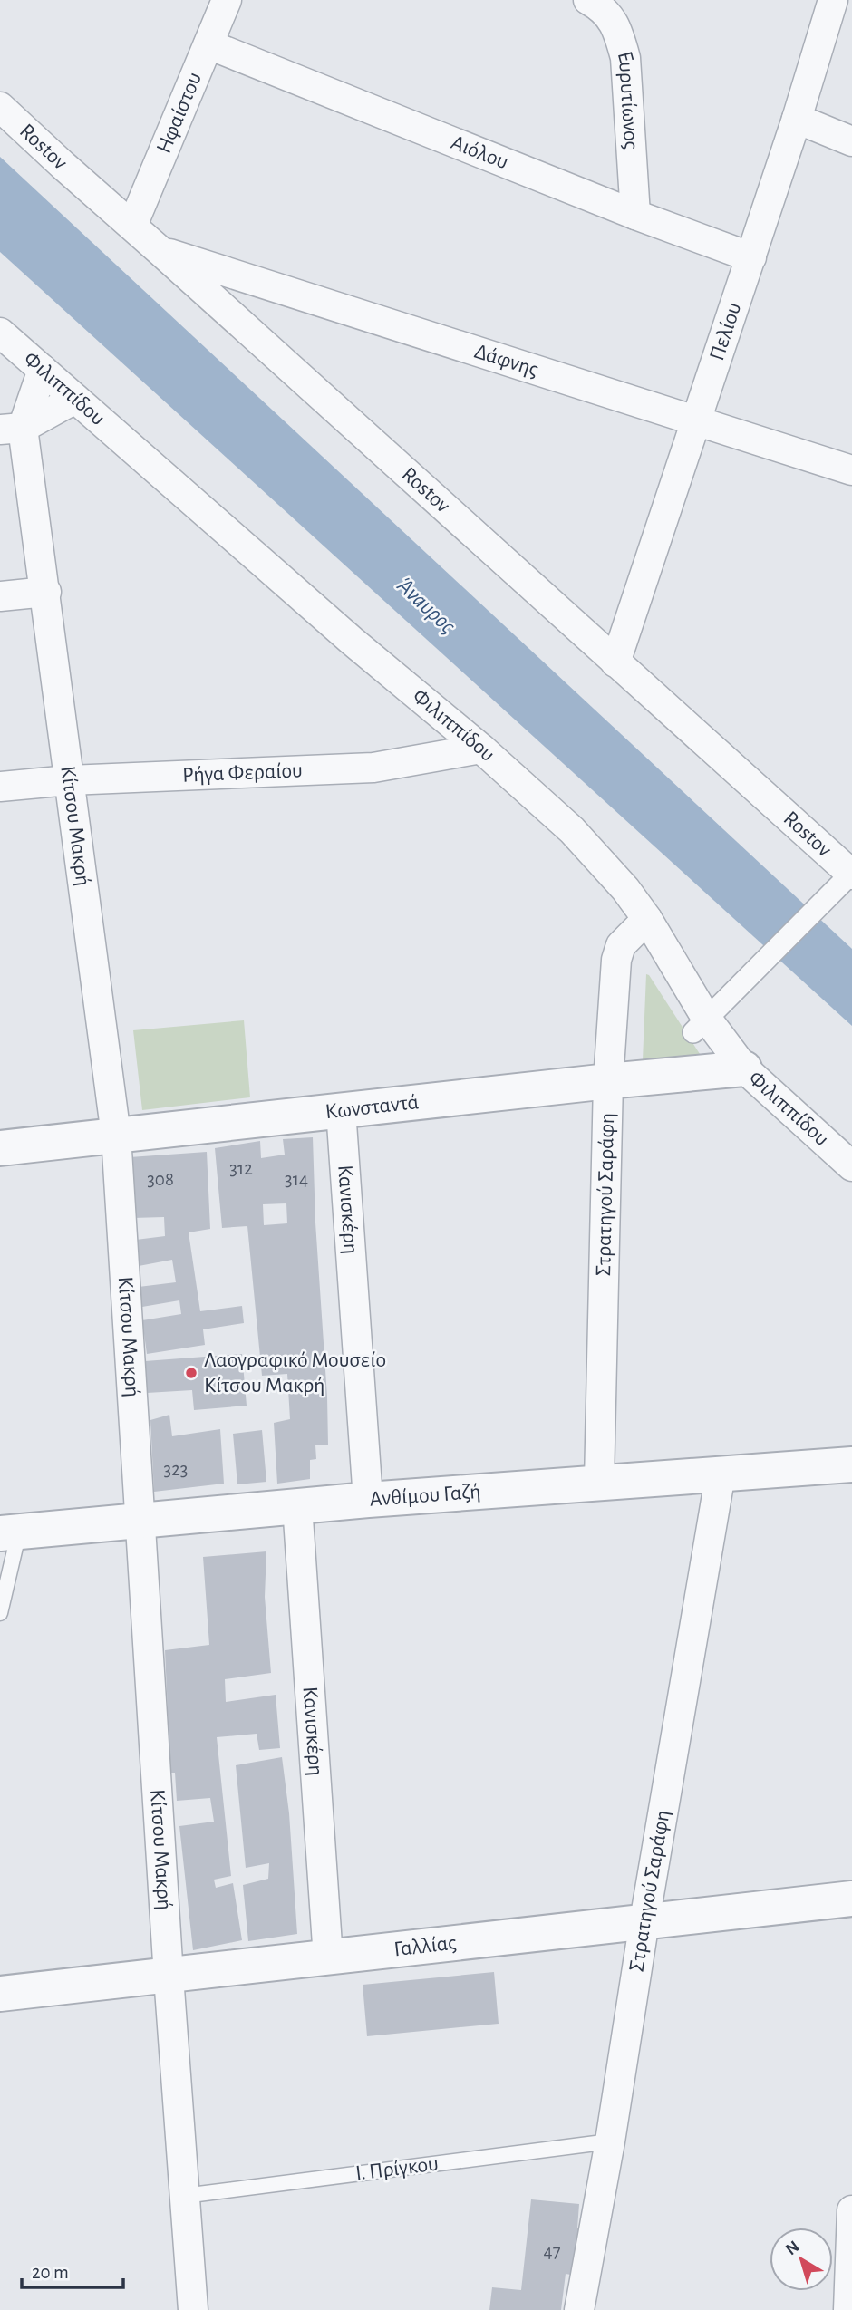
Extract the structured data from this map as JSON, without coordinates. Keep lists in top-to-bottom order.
{
  "streets": {
    "street": [
      "Ευρυτίωνος",
      "Ηφαίστου",
      "Rostov",
      "Αιόλου",
      "Πελίου",
      "Δάφνης",
      "Φιλιππίδου",
      "Ρήγα Φεραίου",
      "Κίτσου Μακρή",
      "Κωνσταντά",
      "Στρατηγού Σαράφη",
      "Κανισκέρη",
      "Ανθίμου Γαζή",
      "Γαλλίας"
    ],
    "lane": ["Ι. Πρίγκου"]
  },
  "crossings": [
    ["Ευρυτίωνος", "Αιόλου"],
    ["Ηφαίστου", "Rostov"],
    ["Ηφαίστου", "Αιόλου"],
    ["Rostov", "Πελίου"],
    ["Rostov", "Δάφνης"],
    ["Αιόλου", "Πελίου"],
    ["Πελίου", "Δάφνης"],
    ["Φιλιππίδου", "Ρήγα Φεραίου"],
    ["Φιλιππίδου", "Κίτσου Μακρή"],
    ["Φιλιππίδου", "Κωνσταντά"],
    ["Φιλιππίδου", "Στρατηγού Σαράφη"],
    ["Ρήγα Φεραίου", "Κίτσου Μακρή"],
    ["Κίτσου Μακρή", "Κωνσταντά"],
    ["Κίτσου Μακρή", "Ανθίμου Γαζή"],
    ["Κίτσου Μακρή", "Γαλλίας"],
    ["Κίτσου Μακρή", "Ι. Πρίγκου"],
    ["Κωνσταντά", "Στρατηγού Σαράφη"],
    ["Κωνσταντά", "Κανισκέρη"],
    ["Στρατηγού Σαράφη", "Ανθίμου Γαζή"],
    ["Στρατηγού Σαράφη", "Γαλλίας"],
    ["Στρατηγού Σαράφη", "Ι. Πρίγκου"],
    ["Κανισκέρη", "Ανθίμου Γαζή"],
    ["Κανισκέρη", "Γαλλίας"]
  ],
  "water": ["Άναυρος"],
  "places": ["Λαογραφικό Μουσείο Κίτσου Μακρή"],
  "house_numbers": [
    "312",
    "308",
    "314",
    "323",
    "47"
  ],
  "scale_bar": "20 m",
  "north": "top left"
}
